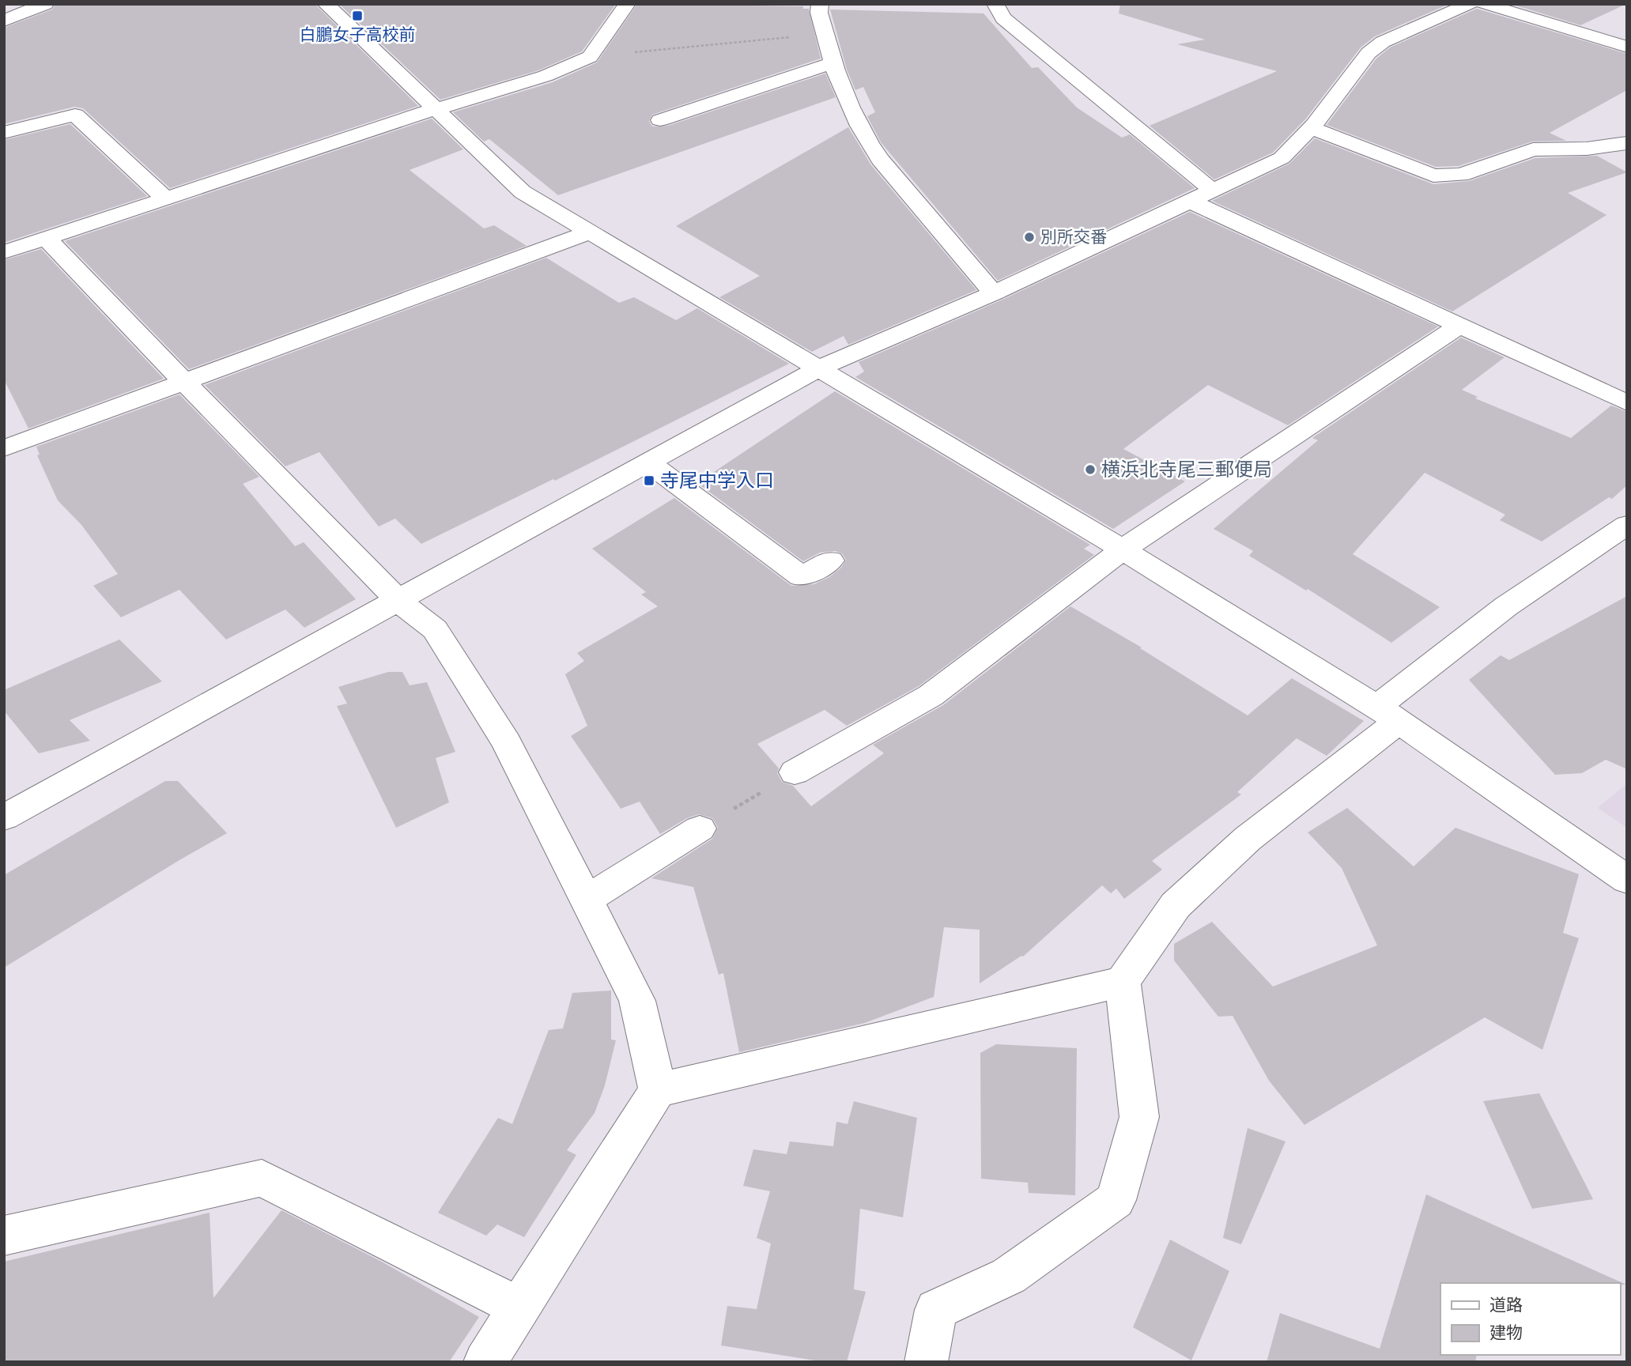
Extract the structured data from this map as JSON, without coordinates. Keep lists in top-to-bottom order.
{
  "places": {
    "transit": ["白鵬女子高校前", "寺尾中学入口"],
    "other": ["別所交番", "横浜北寺尾三郵便局"]
  },
  "legend": ["道路", "建物"]
}
